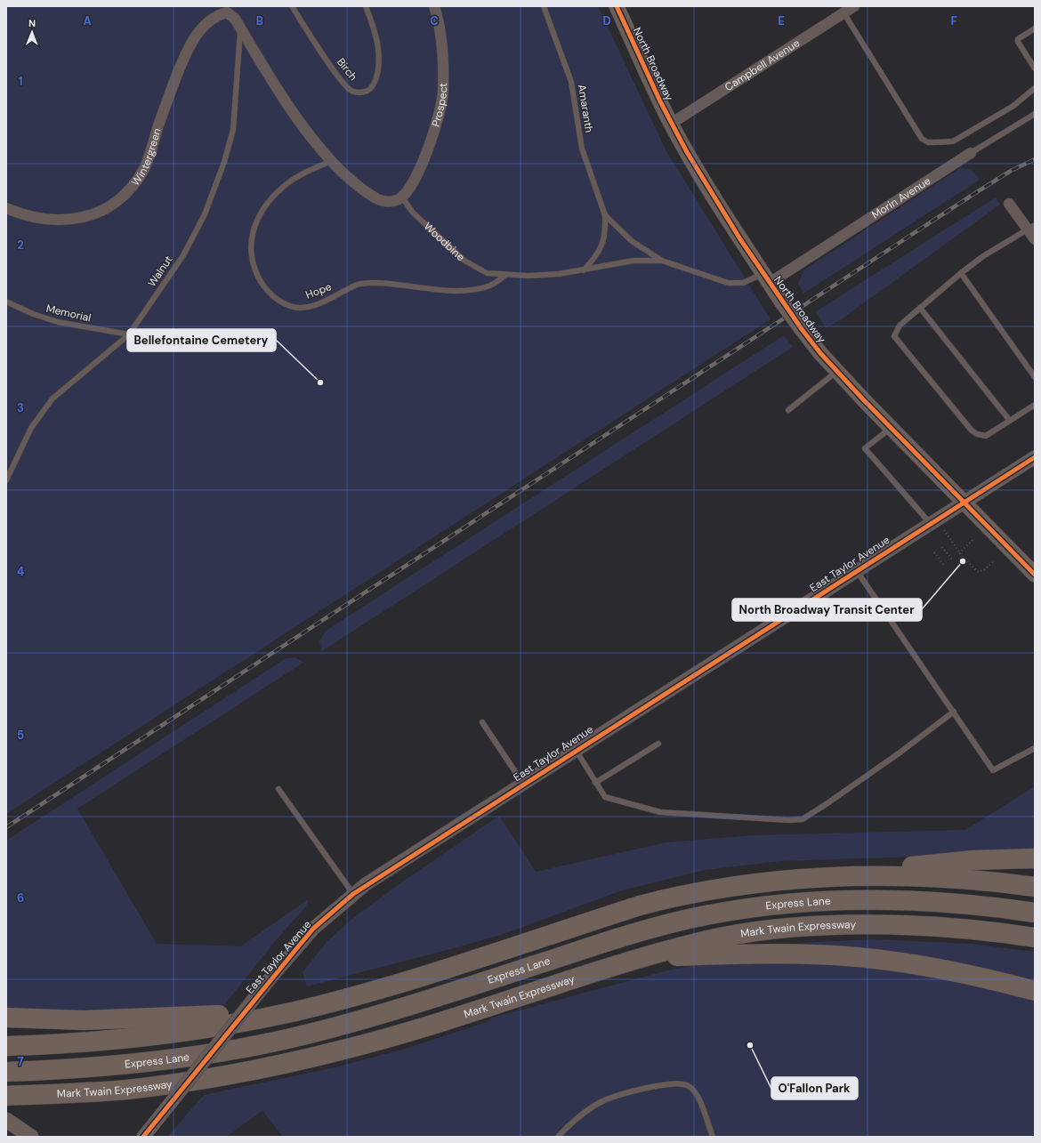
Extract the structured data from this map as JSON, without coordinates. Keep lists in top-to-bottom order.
{
  "streets": {
    "highway": ["Express Lane", "Mark Twain Expressway"],
    "main road": ["North Broadway"],
    "street": [
      "Campbell Avenue",
      "Prospect",
      "Wintergreen",
      "Morin Avenue",
      "East Taylor Avenue"
    ],
    "lane": [
      "Birch",
      "Amaranth",
      "Woodbine",
      "Walnut",
      "Hope",
      "Memorial"
    ]
  },
  "crossings": [
    ["North Broadway", "Campbell Avenue"],
    ["North Broadway", "Morin Avenue"],
    ["North Broadway", "Woodbine"],
    ["North Broadway", "East Taylor Avenue"],
    ["Prospect", "Woodbine"],
    ["Amaranth", "Woodbine"],
    ["Morin Avenue", "Woodbine"],
    ["Woodbine", "Hope"],
    ["Walnut", "Memorial"]
  ],
  "places": ["Bellefontaine Cemetery", "North Broadway Transit Center", "O'Fallon Park"],
  "north": "top",
  "grid": {
    "columns": [
      "A",
      "B",
      "C",
      "D",
      "E",
      "F"
    ],
    "rows": [
      "1",
      "2",
      "3",
      "4",
      "5",
      "6",
      "7"
    ]
  }
}
